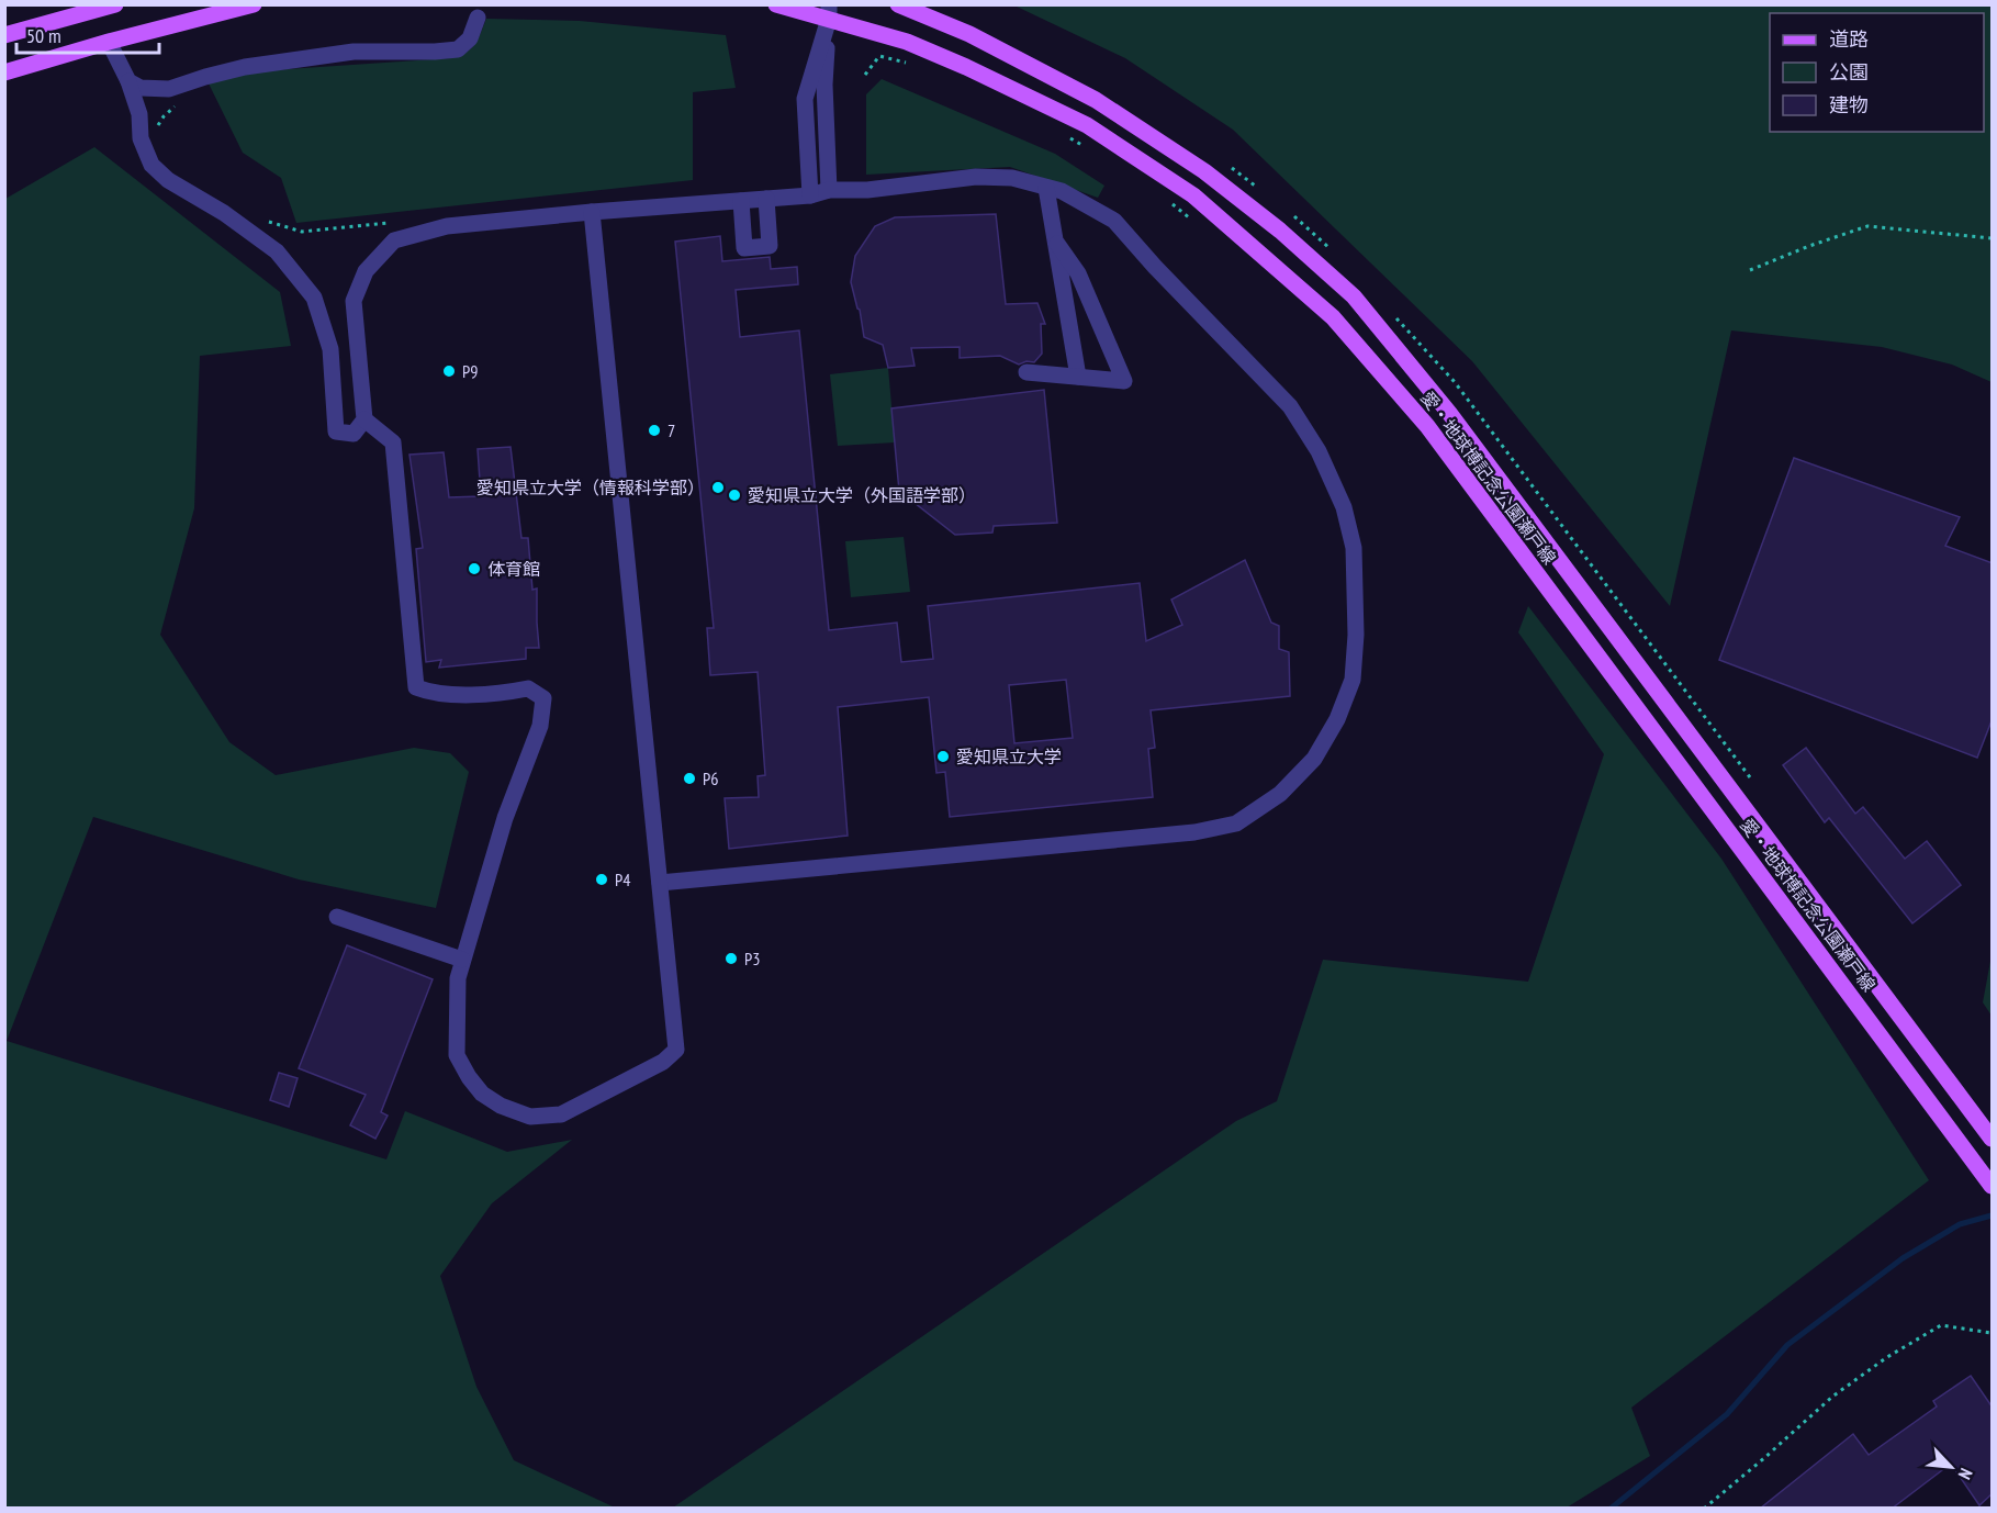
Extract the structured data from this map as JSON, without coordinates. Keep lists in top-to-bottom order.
{
  "streets": {
    "main road": ["愛・地球博記念公園瀬戸線"]
  },
  "places": [
    "P9",
    "7",
    "愛知県立大学（情報科学部）",
    "愛知県立大学（外国語学部）",
    "体育館",
    "愛知県立大学",
    "P6",
    "P4",
    "P3"
  ],
  "legend": ["道路", "公園", "建物"],
  "scale_bar": "50 m",
  "north": "bottom right"
}
